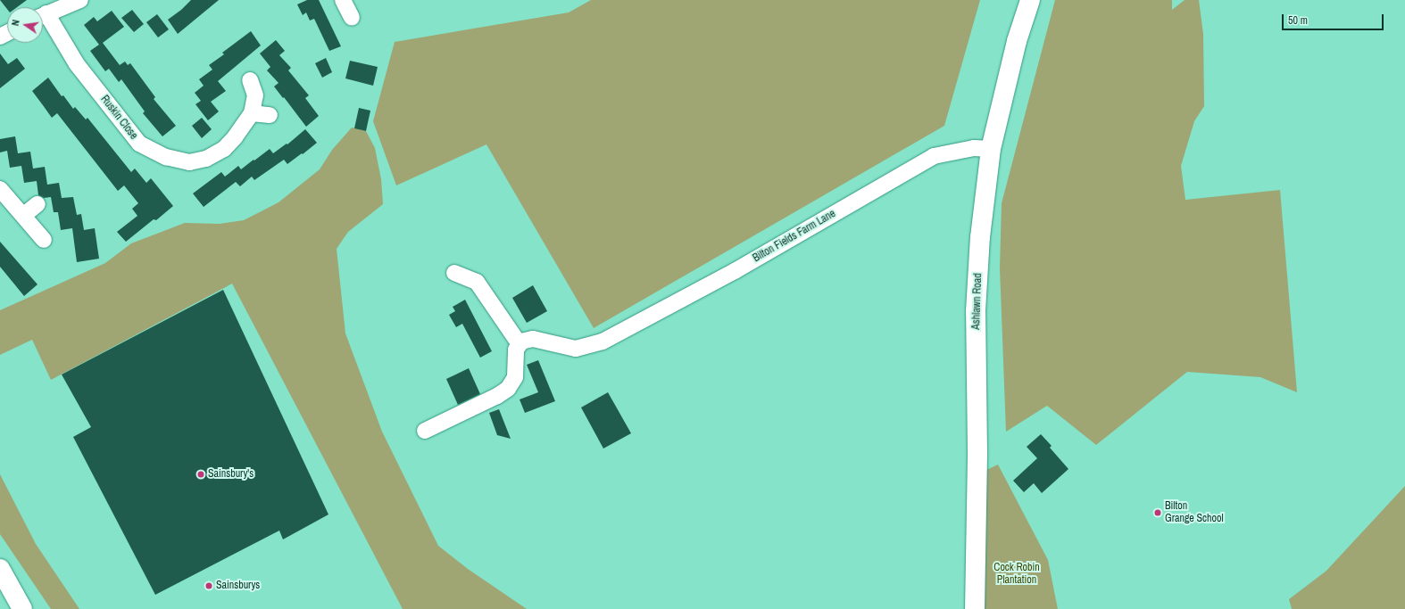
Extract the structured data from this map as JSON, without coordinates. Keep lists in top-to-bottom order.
{
  "streets": {
    "main road": ["Ashlawn Road"],
    "street": ["Ruskin Close", "Bilton Fields Farm Lane"]
  },
  "crossings": [
    ["Bilton Fields Farm Lane", "Ashlawn Road"]
  ],
  "parks": ["Cock Robin Plantation"],
  "places": ["Sainsbury's", "Bilton Grange School", "Sainsburys"],
  "scale_bar": "50 m",
  "north": "left"
}
